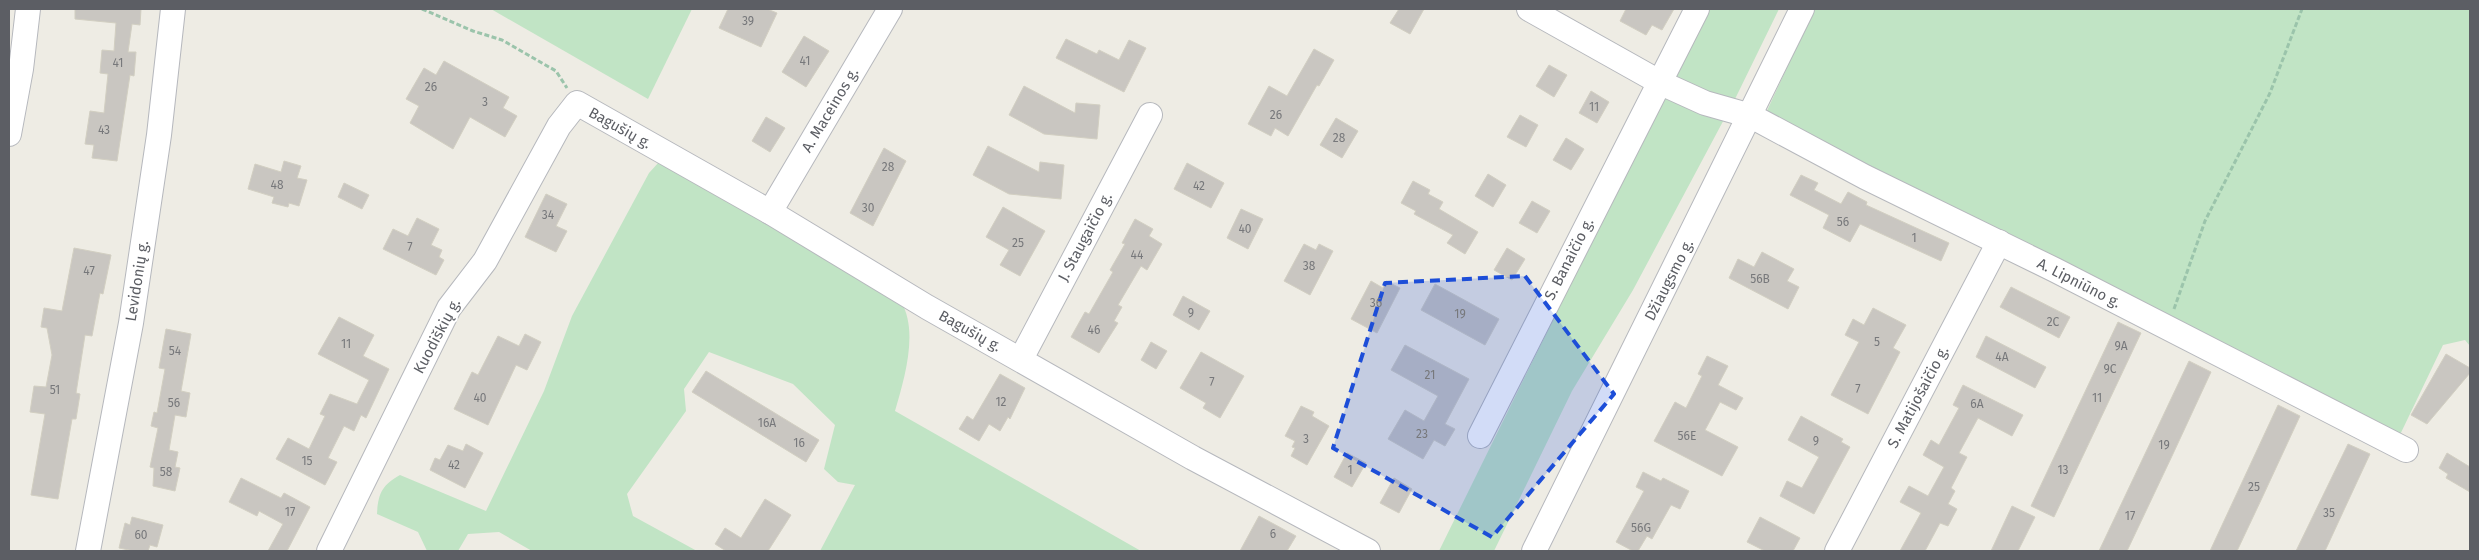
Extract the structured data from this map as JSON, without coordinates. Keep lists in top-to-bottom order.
{
  "streets": {
    "street": [
      "A. Maceinos g.",
      "Bagušių g.",
      "J. Staugaičio g.",
      "S. Banaičio g.",
      "Džiaugsmo g.",
      "Levidonių g.",
      "A. Lipniūno g.",
      "Kuodiškių g.",
      "S. Matijošaičio g."
    ]
  },
  "crossings": [
    ["A. Maceinos g.", "Bagušių g."],
    ["Bagušių g.", "J. Staugaičio g."],
    ["Bagušių g.", "Kuodiškių g."],
    ["Džiaugsmo g.", "A. Lipniūno g."],
    ["A. Lipniūno g.", "S. Matijošaičio g."]
  ],
  "house_numbers": [
    "39",
    "41",
    "41",
    "26",
    "3",
    "11",
    "26",
    "43",
    "28",
    "28",
    "48",
    "42",
    "30",
    "34",
    "56",
    "40",
    "1",
    "25",
    "7",
    "44",
    "38",
    "47",
    "56B",
    "36",
    "9",
    "19",
    "2C",
    "46",
    "5",
    "11",
    "9A",
    "54",
    "4A",
    "9C",
    "21",
    "7",
    "7",
    "51",
    "40",
    "11",
    "12",
    "56",
    "6A",
    "16A",
    "23",
    "56E",
    "3",
    "9",
    "16",
    "19",
    "15",
    "42",
    "1",
    "13",
    "58",
    "25",
    "17",
    "35",
    "17",
    "56G",
    "6",
    "60"
  ]
}
